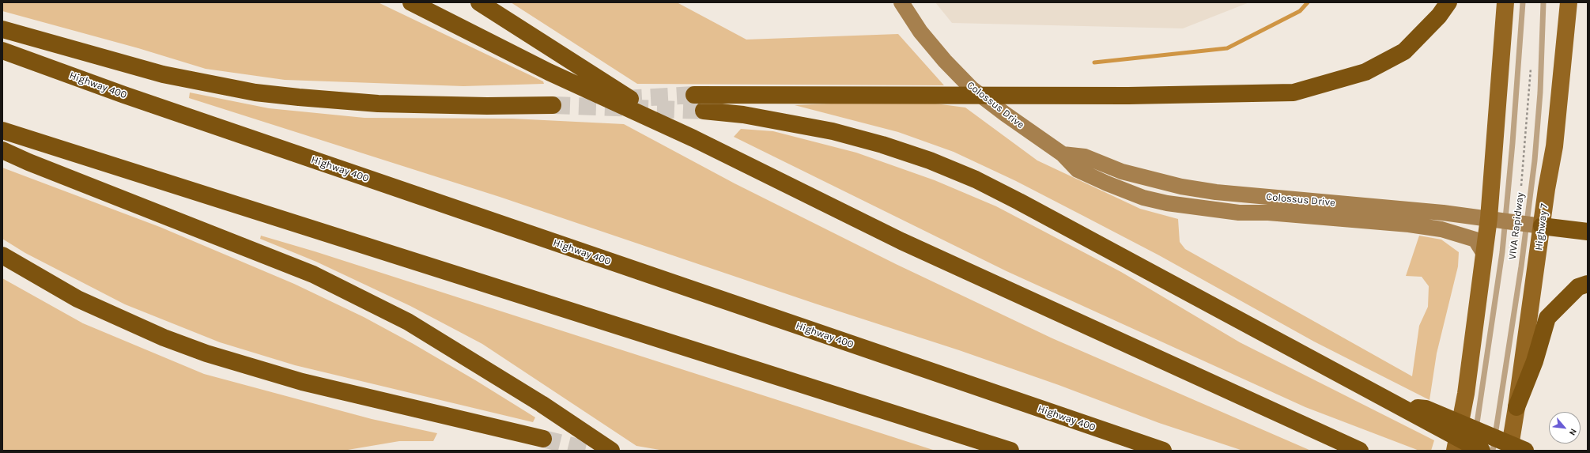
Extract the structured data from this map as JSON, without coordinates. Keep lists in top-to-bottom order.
{
  "streets": {
    "highway": ["Highway 400"],
    "main road": ["Highway 7"],
    "street": ["Colossus Drive"],
    "lane": ["VIVA Rapidway"]
  },
  "crossings": [
    ["Colossus Drive", "VIVA Rapidway"],
    ["Colossus Drive", "Highway 7"],
    ["VIVA Rapidway", "Highway 7"]
  ],
  "north": "bottom right"
}
